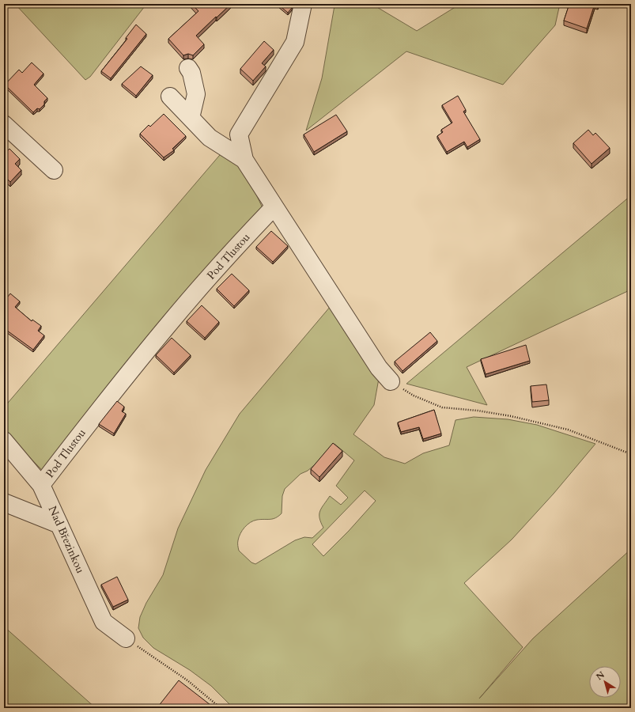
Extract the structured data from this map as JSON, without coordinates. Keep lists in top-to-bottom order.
{
  "streets": {
    "street": ["Pod Tlustou", "Nad Březinkou"]
  },
  "crossings": [
    ["Pod Tlustou", "Nad Březinkou"]
  ],
  "north": "top left"
}
